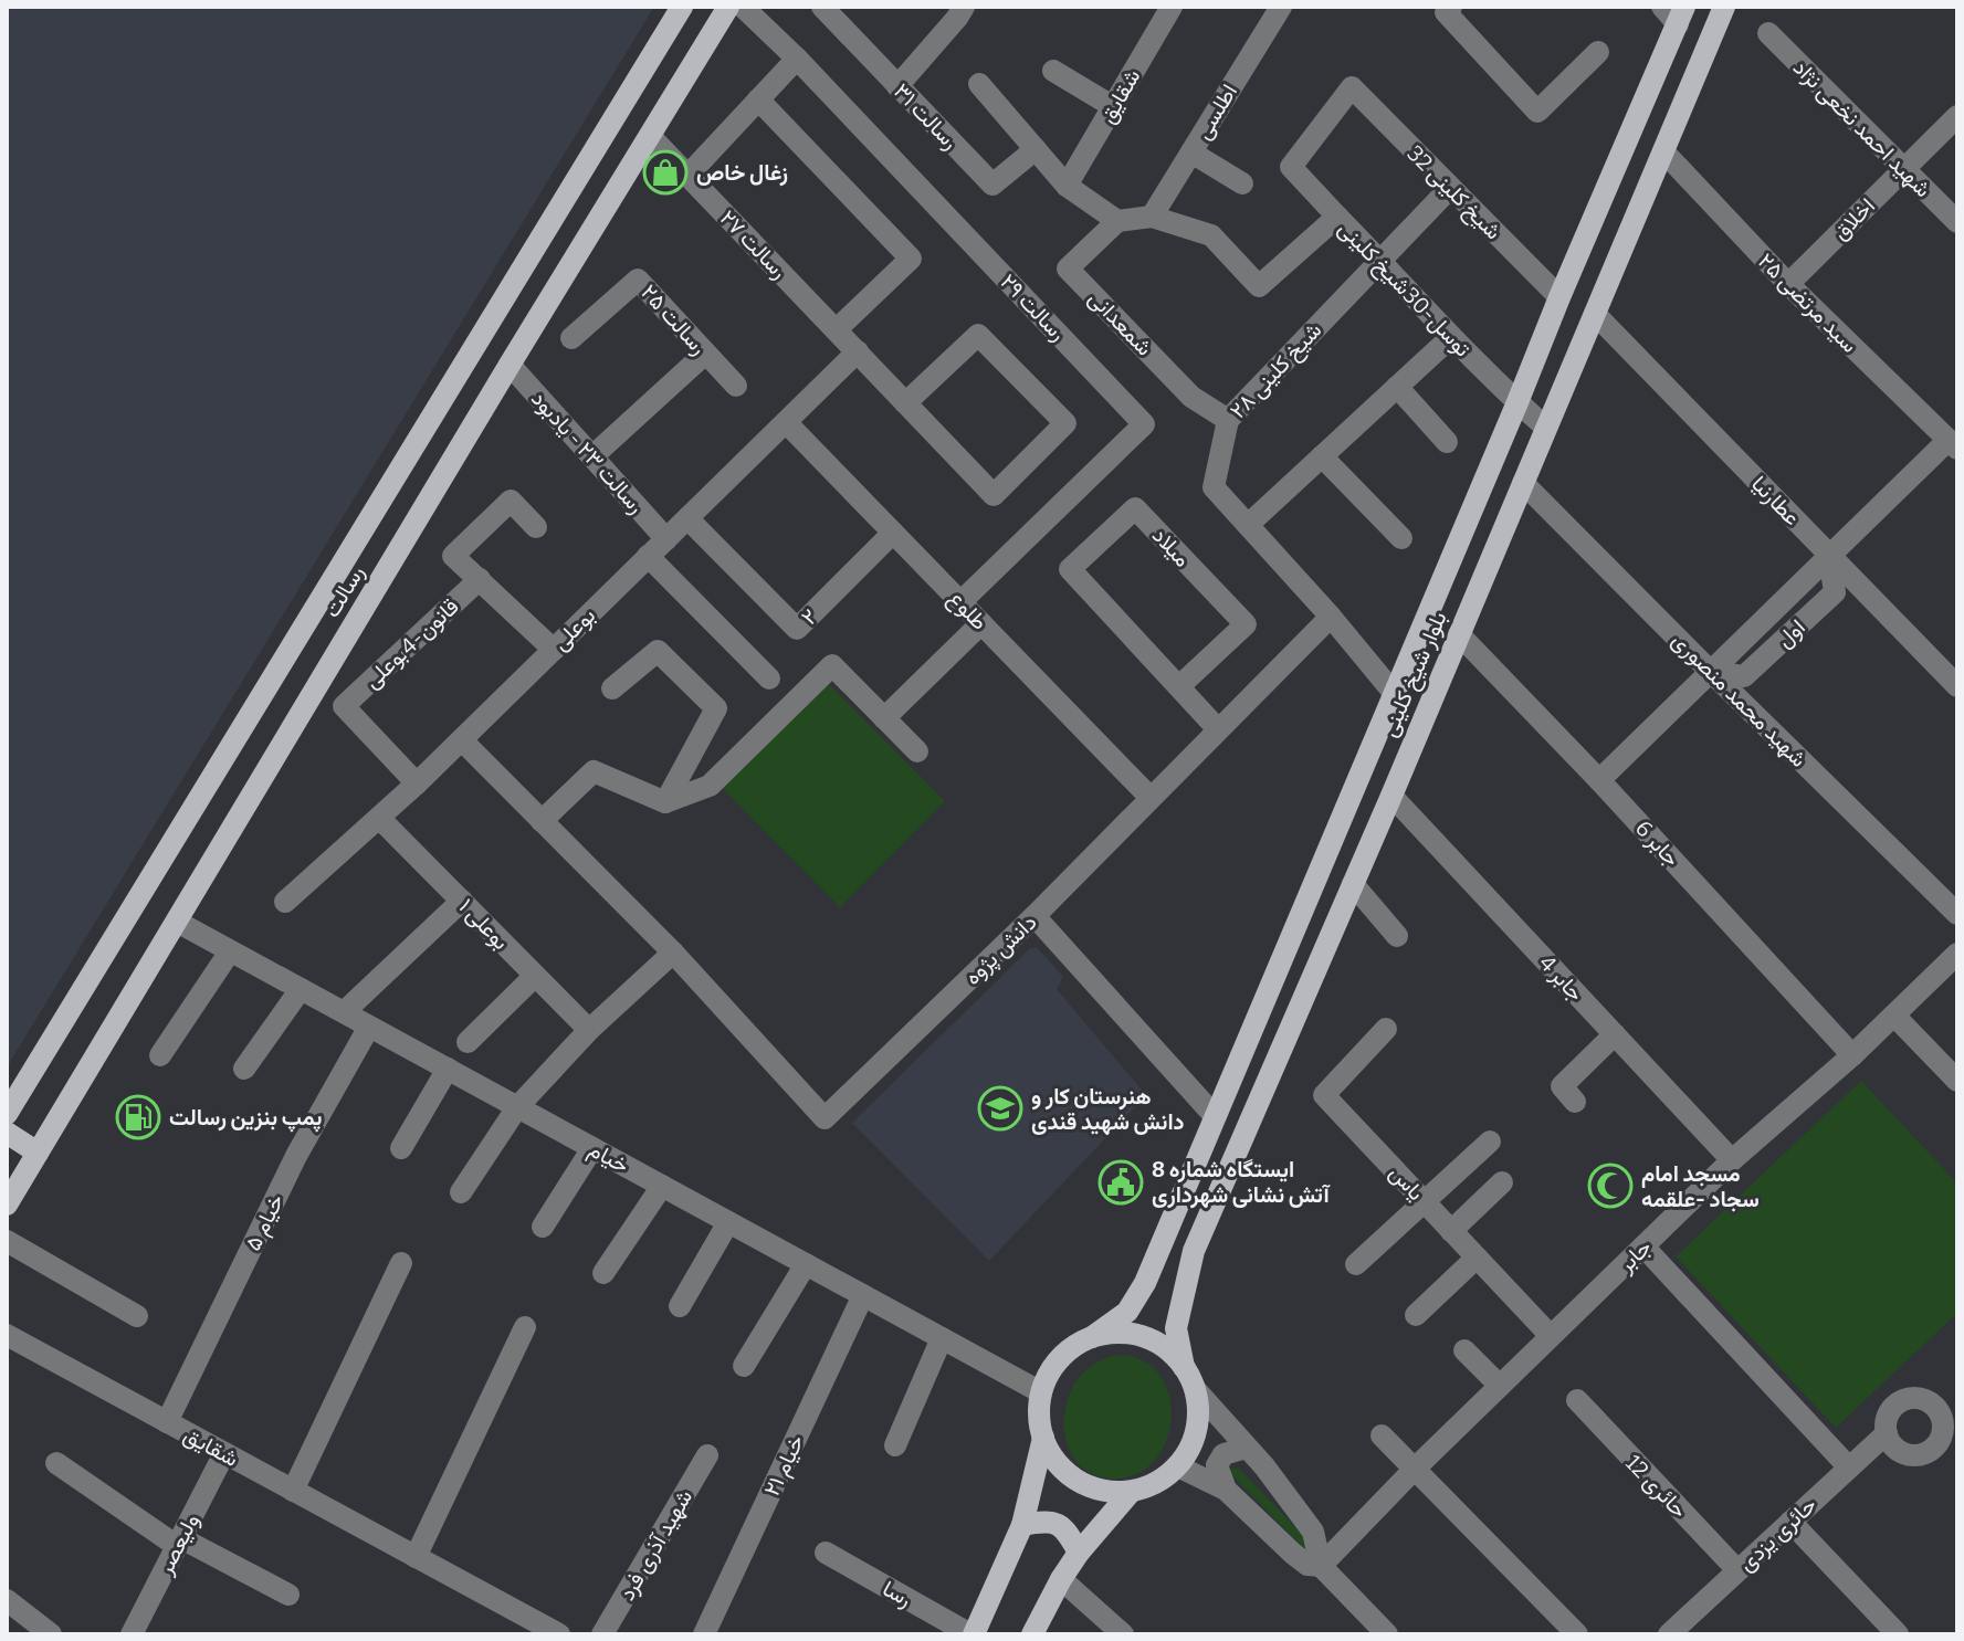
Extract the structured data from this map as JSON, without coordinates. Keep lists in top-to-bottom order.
{
  "streets": {
    "main road": ["رسالت", "بلوار شیخ کلینی"],
    "street": [
      "شقایق",
      "اطلسی",
      "رسالت ۳۱",
      "شهید احمد نخعی نژاد",
      "شیخ کلینی 32",
      "اخلاق",
      "رسالت ۲۷",
      "توسل-30شیخ کلینی",
      "۲۵ سید مرتضی",
      "رسالت ۲۹",
      "رسالت ۲۵",
      "شمعدانی",
      "شیخ کلینی ۲۸",
      "رسالت ۲۳ - یادبود",
      "عطارنیا",
      "میلاد",
      "طلوع",
      "۲",
      "بوعلی",
      "اول",
      "قانون-4بوعلی",
      "شهید محمد منصوری",
      "جابر 6",
      "۱ بوعلی",
      "دانش پژوه",
      "جابر 4",
      "خیام",
      "یاس",
      "خیام ۵",
      "جابر",
      "خیام ۲۱",
      "حائری 12",
      "حائری یزدی",
      "ولیعصر",
      "شهید آذری فرد",
      "رسا"
    ]
  },
  "crossings": [
    ["شقایق", "خیام ۵"],
    ["شقایق", "ولیعصر"],
    ["اطلسی", "توسل-30شیخ کلینی"],
    ["شهید احمد نخعی نژاد", "اخلاق"],
    ["شیخ کلینی 32", "توسل-30شیخ کلینی"],
    ["شیخ کلینی 32", "شیخ کلینی ۲۸"],
    ["شیخ کلینی 32", "بلوار شیخ کلینی"],
    ["اخلاق", "۲۵ سید مرتضی"],
    ["رسالت ۲۷", "رسالت"],
    ["رسالت ۲۷", "بوعلی"],
    ["توسل-30شیخ کلینی", "شمعدانی"],
    ["توسل-30شیخ کلینی", "شیخ کلینی ۲۸"],
    ["توسل-30شیخ کلینی", "بلوار شیخ کلینی"],
    ["۲۵ سید مرتضی", "اول"],
    ["۲۵ سید مرتضی", "بلوار شیخ کلینی"],
    ["رسالت ۲۹", "طلوع"],
    ["شمعدانی", "شیخ کلینی ۲۸"],
    ["شیخ کلینی ۲۸", "بلوار شیخ کلینی"],
    ["شیخ کلینی ۲۸", "دانش پژوه"],
    ["رسالت ۲۳ - یادبود", "رسالت"],
    ["رسالت ۲۳ - یادبود", "بوعلی"],
    ["عطارنیا", "اول"],
    ["عطارنیا", "بلوار شیخ کلینی"],
    ["میلاد", "دانش پژوه"],
    ["رسالت", "خیام"],
    ["طلوع", "۲"],
    ["طلوع", "بوعلی"],
    ["طلوع", "دانش پژوه"],
    ["۲", "بوعلی"],
    ["بوعلی", "قانون-4بوعلی"],
    ["بوعلی", "۱ بوعلی"],
    ["اول", "شهید محمد منصوری"],
    ["اول", "جابر 6"],
    ["بلوار شیخ کلینی", "شهید محمد منصوری"],
    ["بلوار شیخ کلینی", "جابر 6"],
    ["بلوار شیخ کلینی", "جابر 4"],
    ["بلوار شیخ کلینی", "خیام"],
    ["جابر 6", "جابر"],
    ["جابر 4", "جابر"],
    ["خیام", "خیام ۵"],
    ["خیام", "خیام ۲۱"],
    ["یاس", "جابر"],
    ["حائری 12", "حائری یزدی"]
  ],
  "places": {
    "shop": ["زغال خاص"],
    "school or university": ["هنرستان کار و دانش شهید قندی"],
    "fuel station": ["پمپ بنزین رسالت"],
    "public building": ["ایستگاه شماره 8 آتش نشانی شهرداری"],
    "mosque": ["مسجد امام سجاد -علقمه"]
  }
}
